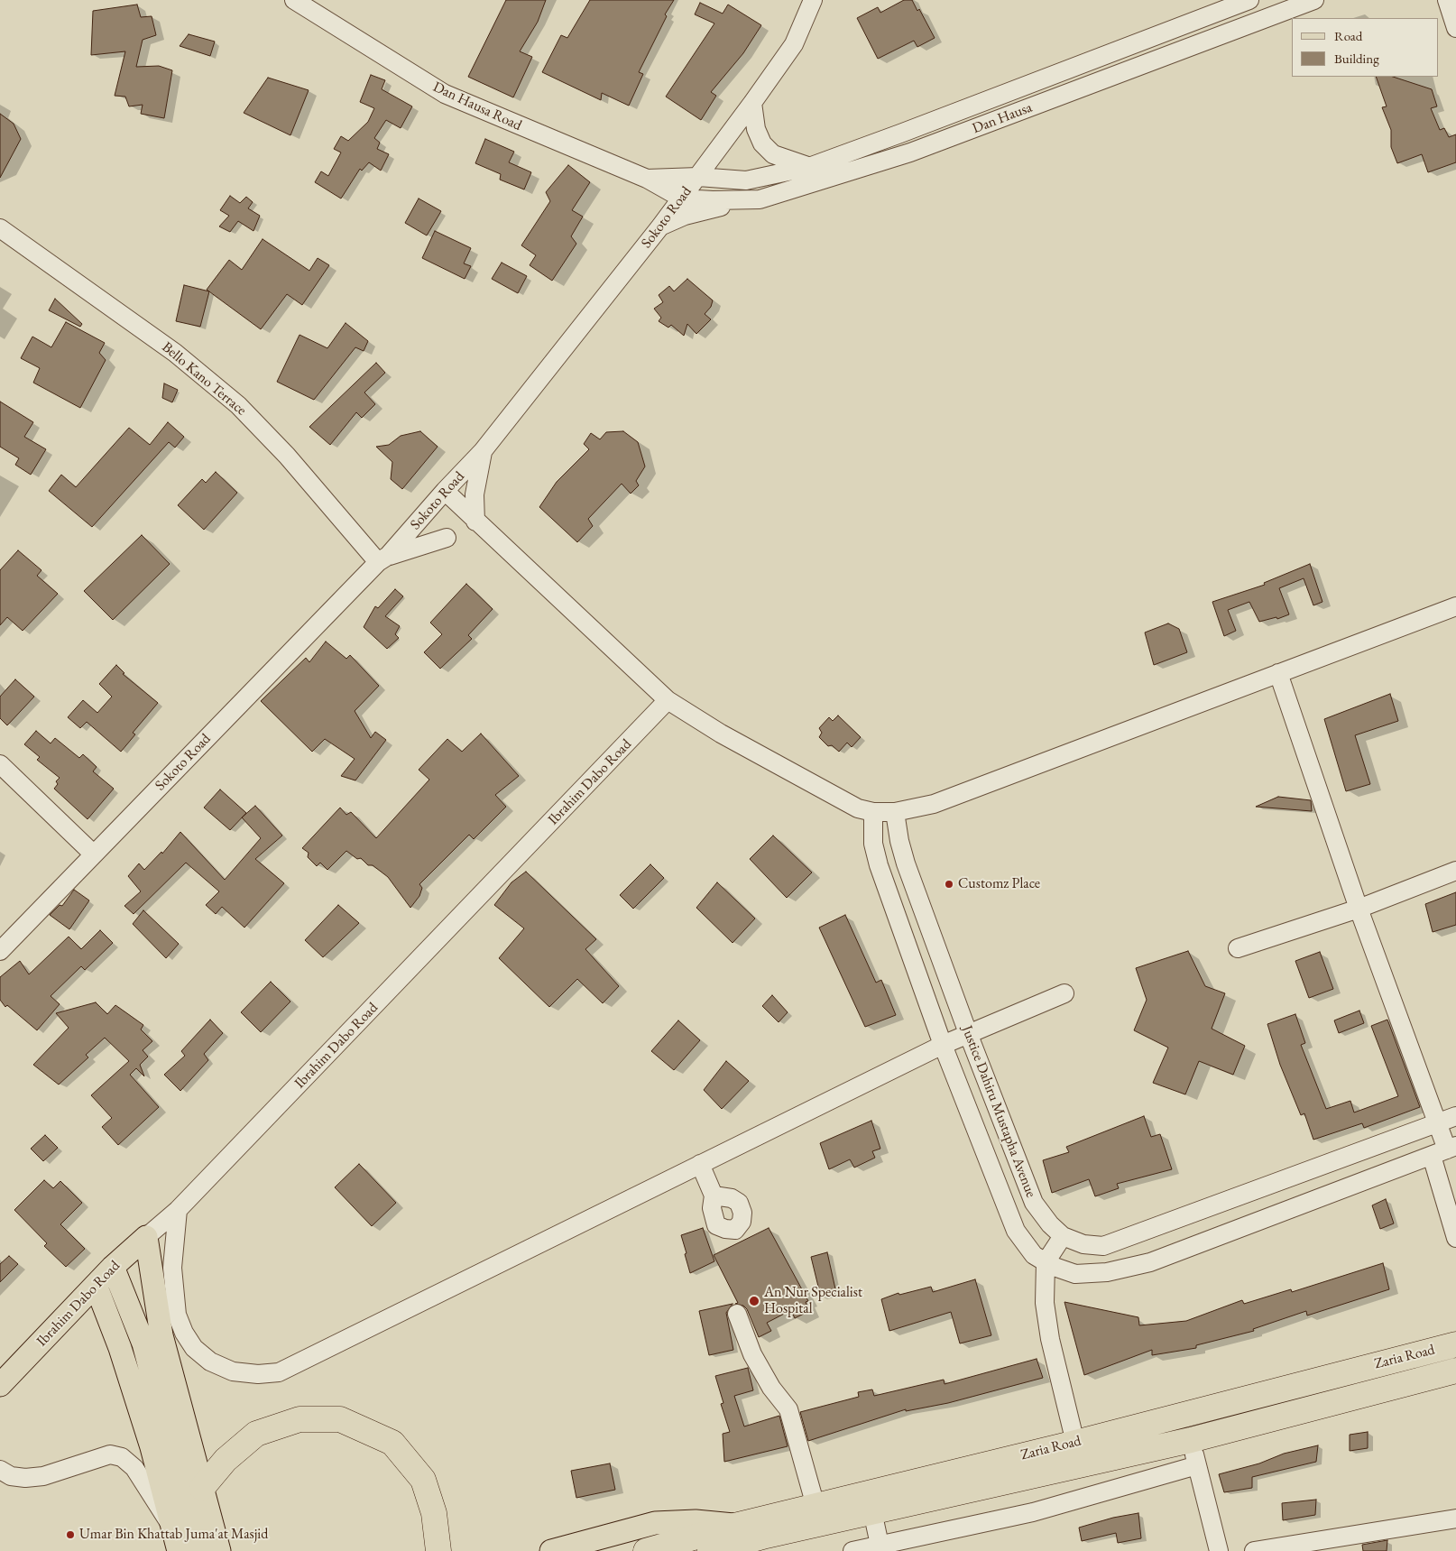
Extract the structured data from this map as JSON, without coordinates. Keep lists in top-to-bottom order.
{
  "streets": {
    "highway": ["Zaria Road"],
    "main road": ["Ibrahim Dabo Road"],
    "street": [
      "Dan Hausa Road",
      "Dan Hausa",
      "Sokoto Road",
      "Bello Kano Terrace",
      "Justice Dahiru Mustapha Avenue"
    ]
  },
  "crossings": [
    ["Dan Hausa Road", "Dan Hausa"],
    ["Dan Hausa Road", "Sokoto Road"],
    ["Dan Hausa", "Sokoto Road"],
    ["Sokoto Road", "Bello Kano Terrace"]
  ],
  "places": ["Customz Place", "An Nur Specialist Hospital", "Umar Bin Khattab Juma'at Masjid"],
  "legend": ["Road", "Building"]
}
